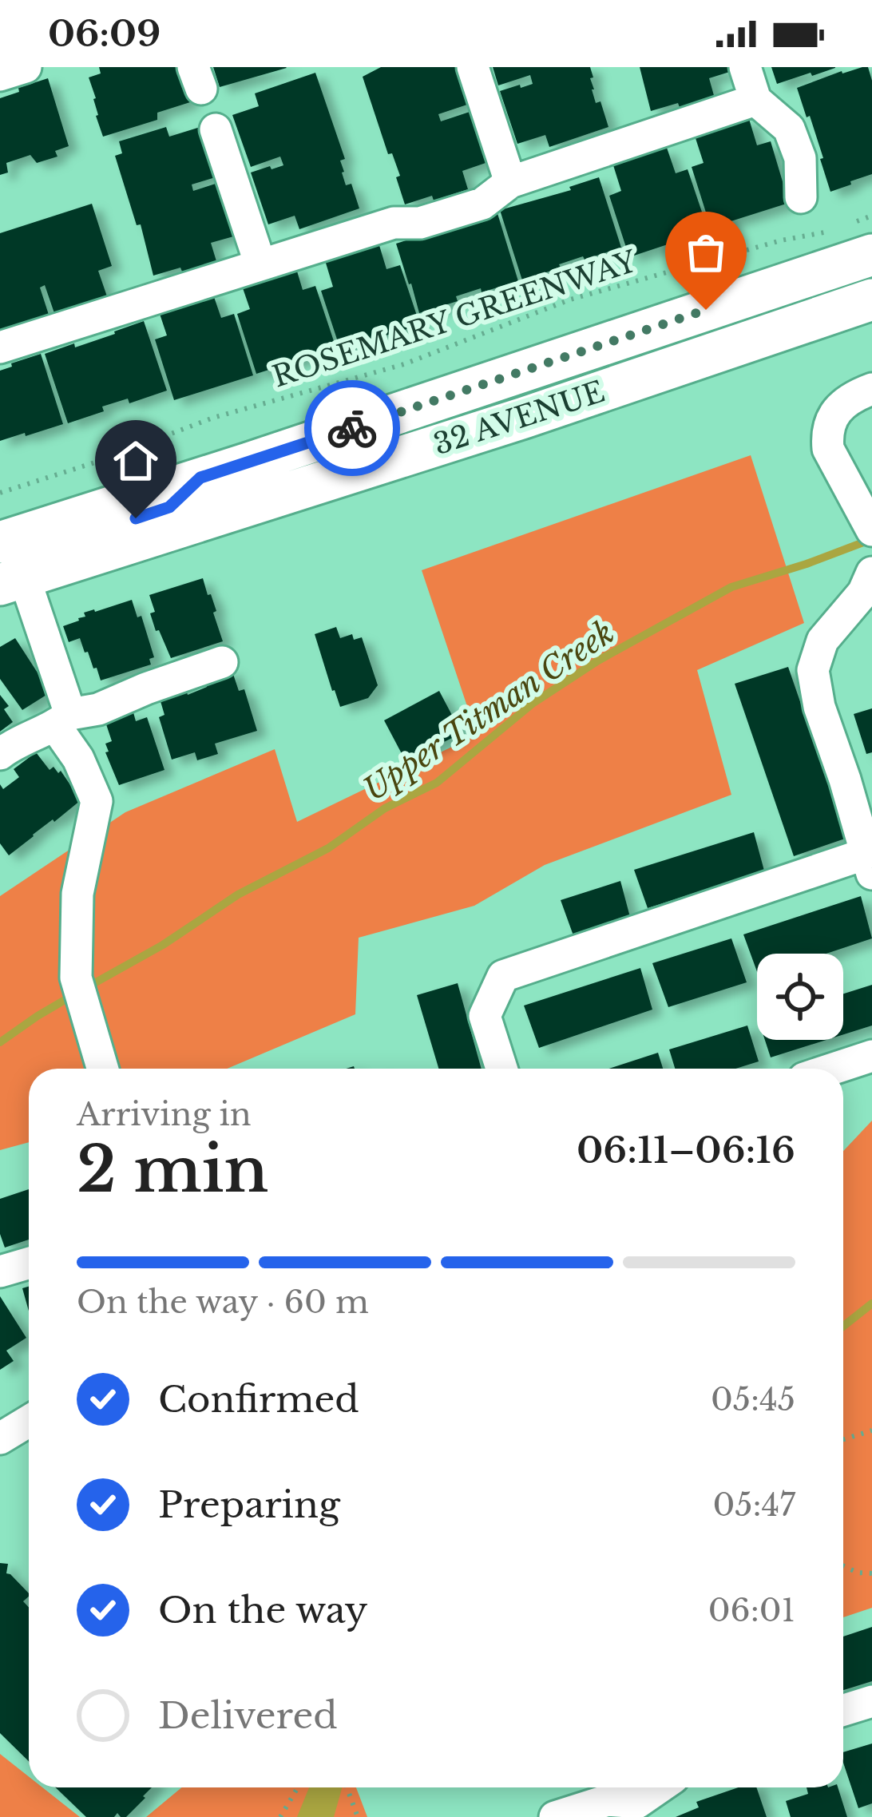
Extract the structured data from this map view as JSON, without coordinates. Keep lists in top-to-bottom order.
{
  "streets": {
    "main road": ["32 AVENUE"],
    "path": ["ROSEMARY GREENWAY"]
  },
  "water": ["Upper Titman Creek"],
  "page": {
    "status": "06:09",
    "heading": ["2 min", "Arriving in", "06:11–06:16"],
    "bar": "On the way · 60 m",
    "list": [
      ["Confirmed", "05:45"],
      ["Preparing", "05:47"],
      ["On the way", "06:01"],
      "Delivered"
    ]
  }
}
